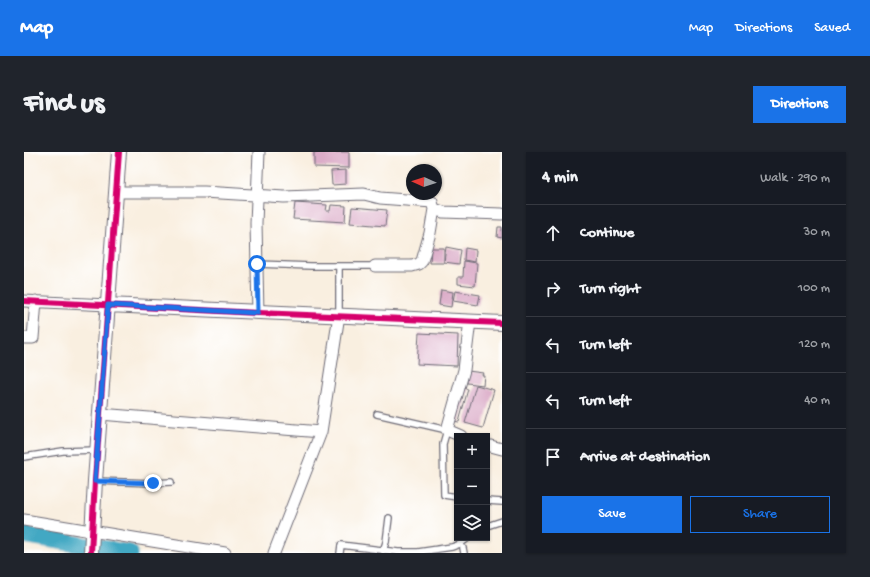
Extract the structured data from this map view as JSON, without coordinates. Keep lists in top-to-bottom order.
{
  "north": "left",
  "page": {
    "header": "Map",
    "nav": ["Map", "Directions", "Saved"],
    "buttons": [
      "Directions",
      ["Save", "Share"]
    ],
    "title": "Find us",
    "heading": ["4 min", "Walk · 290 m"],
    "list": [
      ["Continue", "30 m"],
      ["Turn right", "100 m"],
      ["Turn left", "120 m"],
      ["Turn left", "40 m"],
      "Arrive at destination"
    ],
    "map_buttons": ["+", "−"]
  }
}
